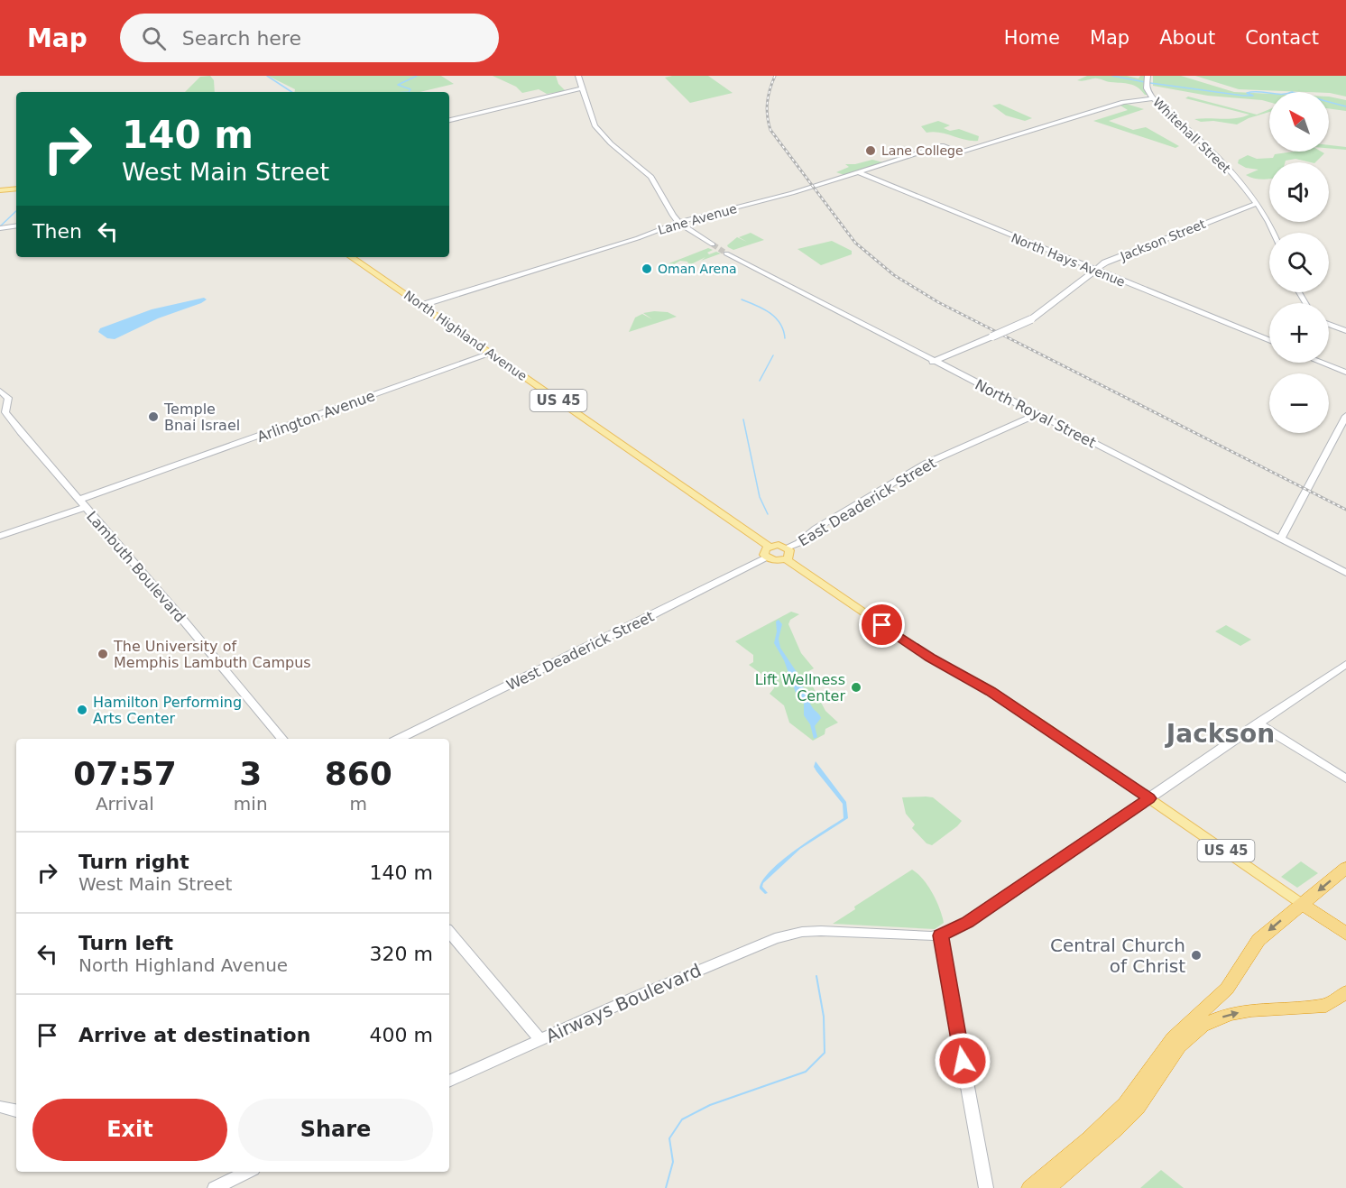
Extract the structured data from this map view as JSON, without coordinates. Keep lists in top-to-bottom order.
{
  "streets": {
    "highway": ["US 45"],
    "main road": ["North Highland Avenue"],
    "street": [
      "Whitehall Street",
      "Lane Avenue",
      "Jackson Street",
      "North Hays Avenue",
      "North Royal Street",
      "Arlington Avenue",
      "East Deaderick Street",
      "Lambuth Boulevard",
      "West Deaderick Street",
      "Airways Boulevard"
    ]
  },
  "crossings": [
    ["Whitehall Street", "Lane Avenue"],
    ["Whitehall Street", "Jackson Street"],
    ["Lane Avenue", "North Hays Avenue"],
    ["Lane Avenue", "North Highland Avenue"],
    ["Jackson Street", "North Hays Avenue"],
    ["Jackson Street", "North Royal Street"],
    ["North Highland Avenue", "Arlington Avenue"],
    ["North Royal Street", "East Deaderick Street"],
    ["Arlington Avenue", "Lambuth Boulevard"]
  ],
  "districts": ["Jackson"],
  "places": [
    "Lane College",
    "Oman Arena",
    "Temple Bnai Israel",
    "The University of Memphis Lambuth Campus",
    "Lift Wellness Center",
    "Hamilton Performing Arts Center",
    "Central Church of Christ"
  ],
  "north": "top left",
  "page": {
    "header": "Map",
    "search": "Search here",
    "nav": [
      "Home",
      "Map",
      "About",
      "Contact"
    ],
    "map_buttons": ["+", "−"],
    "turn": ["140 m", "West Main Street"],
    "then": "Then",
    "eta": [
      "07:57",
      "Arrival",
      "3",
      "min",
      "860",
      "m"
    ],
    "list": [
      {
        "name": "Turn right",
        "note": "West Main Street",
        "value": "140 m"
      },
      {
        "name": "Turn left",
        "note": "North Highland Avenue",
        "value": "320 m"
      },
      {
        "name": "Arrive at destination",
        "value": "400 m"
      }
    ],
    "buttons": ["Exit", "Share"]
  }
}
